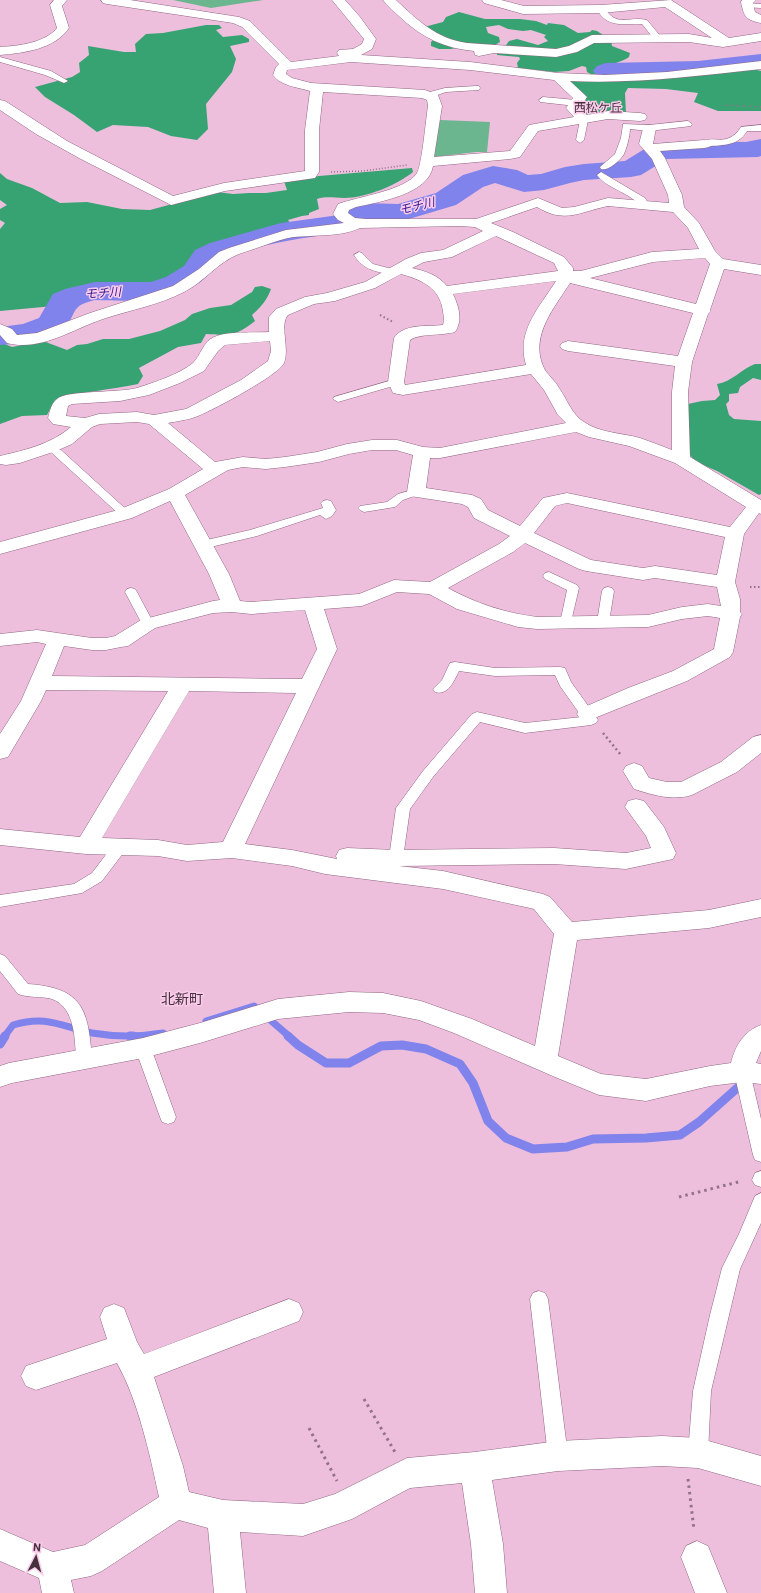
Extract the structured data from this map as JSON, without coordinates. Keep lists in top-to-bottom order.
{
  "districts": ["西松ケ丘", "北新町"],
  "water": ["モチ川"],
  "north": "top"
}
